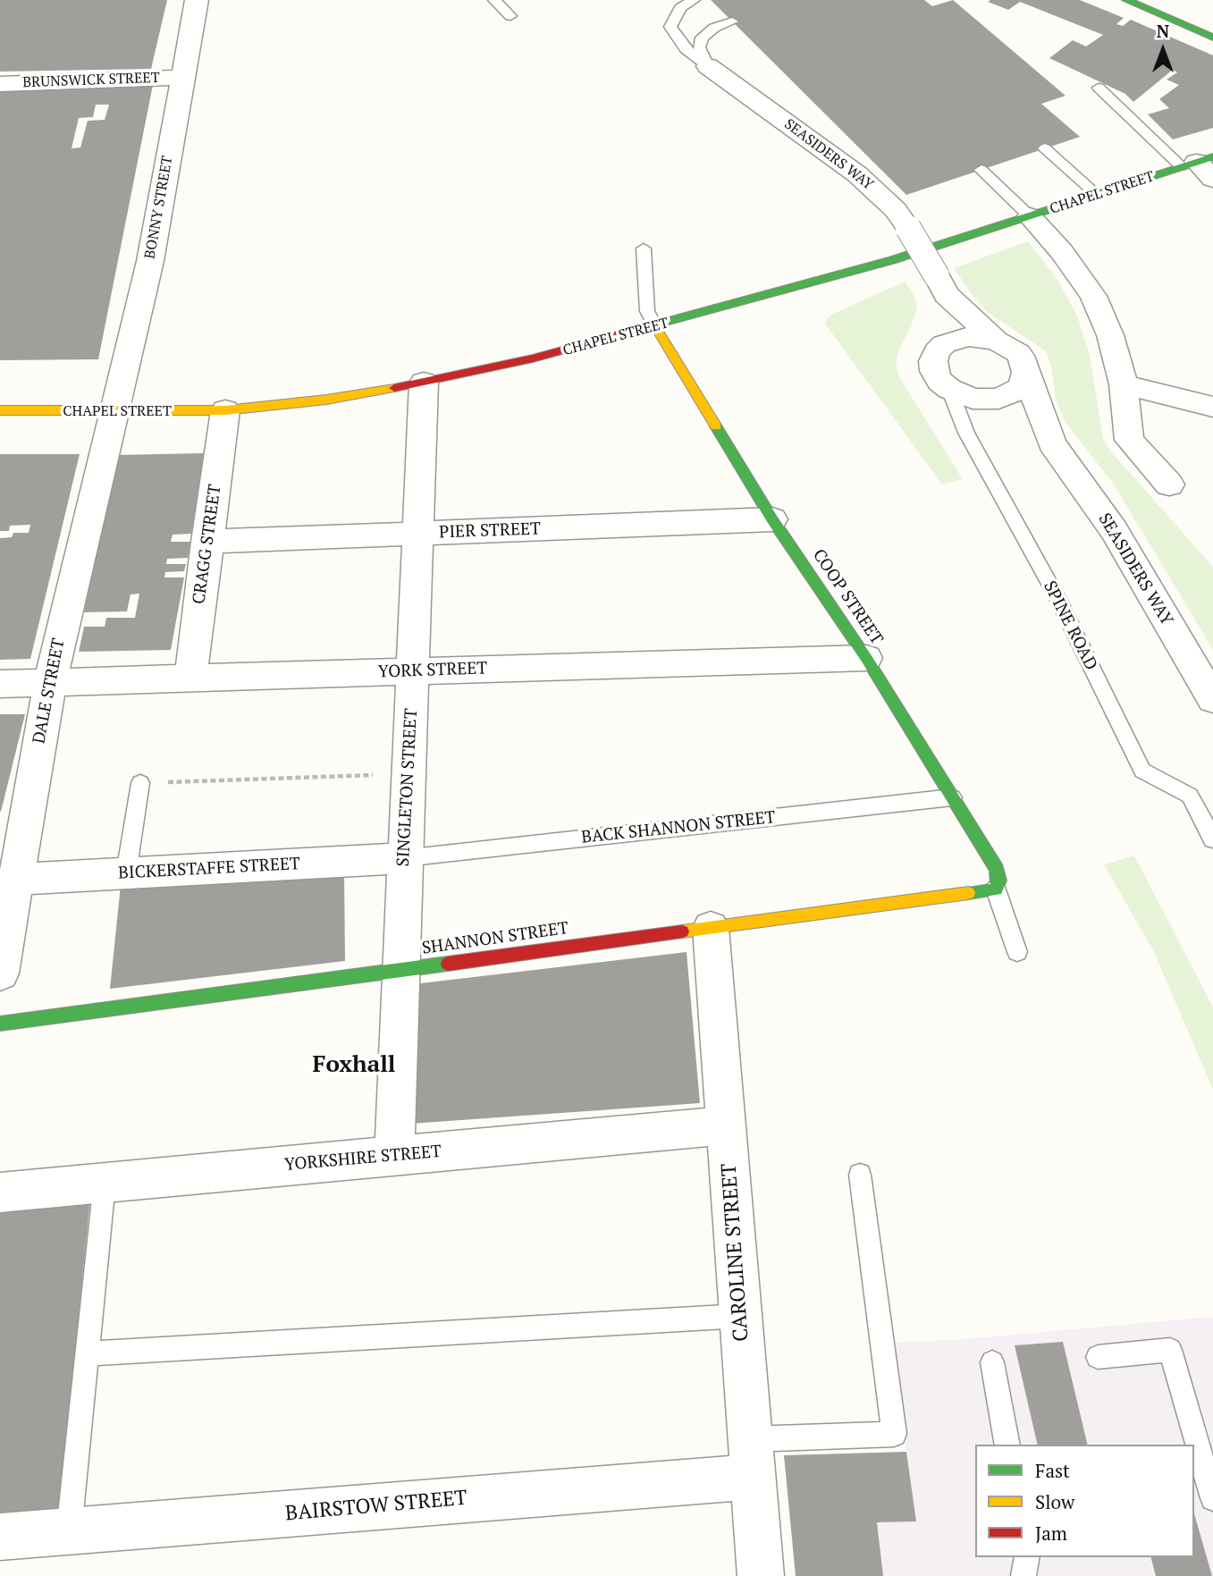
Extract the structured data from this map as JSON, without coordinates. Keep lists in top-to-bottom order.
{
  "streets": {
    "street": [
      "BRUNSWICK STREET",
      "SEASIDERS WAY",
      "CHAPEL STREET",
      "BONNY STREET",
      "PIER STREET",
      "CRAGG STREET",
      "COOP STREET",
      "YORK STREET",
      "DALE STREET",
      "SINGLETON STREET",
      "BICKERSTAFFE STREET",
      "SHANNON STREET",
      "YORKSHIRE STREET",
      "CAROLINE STREET",
      "BAIRSTOW STREET"
    ],
    "lane": ["SPINE ROAD", "BACK SHANNON STREET"]
  },
  "crossings": [
    ["BRUNSWICK STREET", "BONNY STREET"],
    ["SEASIDERS WAY", "SPINE ROAD"],
    ["CHAPEL STREET", "BONNY STREET"],
    ["CHAPEL STREET", "CRAGG STREET"],
    ["CHAPEL STREET", "COOP STREET"],
    ["CHAPEL STREET", "DALE STREET"],
    ["CHAPEL STREET", "SINGLETON STREET"],
    ["BONNY STREET", "DALE STREET"],
    ["PIER STREET", "CRAGG STREET"],
    ["PIER STREET", "COOP STREET"],
    ["PIER STREET", "SINGLETON STREET"],
    ["CRAGG STREET", "YORK STREET"],
    ["COOP STREET", "YORK STREET"],
    ["COOP STREET", "BACK SHANNON STREET"],
    ["COOP STREET", "SHANNON STREET"],
    ["YORK STREET", "DALE STREET"],
    ["YORK STREET", "SINGLETON STREET"],
    ["DALE STREET", "BICKERSTAFFE STREET"],
    ["SINGLETON STREET", "BACK SHANNON STREET"],
    ["SINGLETON STREET", "BICKERSTAFFE STREET"],
    ["SINGLETON STREET", "SHANNON STREET"],
    ["SINGLETON STREET", "YORKSHIRE STREET"],
    ["BACK SHANNON STREET", "BICKERSTAFFE STREET"],
    ["SHANNON STREET", "CAROLINE STREET"],
    ["YORKSHIRE STREET", "CAROLINE STREET"],
    ["CAROLINE STREET", "BAIRSTOW STREET"]
  ],
  "districts": ["Foxhall"],
  "legend": ["Fast", "Slow", "Jam"],
  "north": "top"
}
